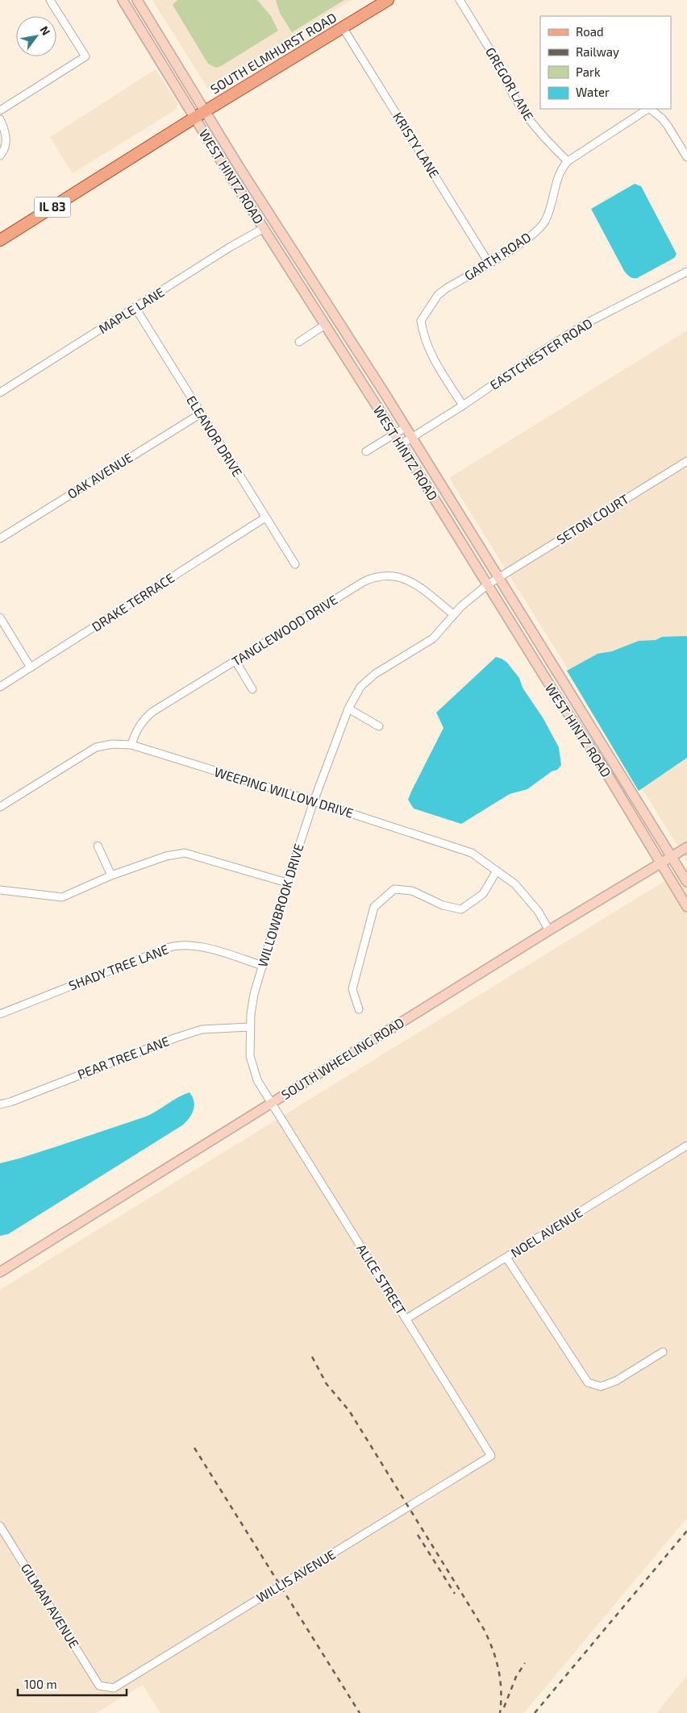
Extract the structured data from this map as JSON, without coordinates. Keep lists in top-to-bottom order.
{
  "streets": {
    "main road": [
      "SOUTH ELMHURST ROAD",
      "WEST HINTZ ROAD",
      "IL 83",
      "SOUTH WHEELING ROAD"
    ],
    "street": [
      "GREGOR LANE",
      "KRISTY LANE",
      "GARTH ROAD",
      "MAPLE LANE",
      "EASTCHESTER ROAD",
      "ELEANOR DRIVE",
      "OAK AVENUE",
      "SETON COURT",
      "DRAKE TERRACE",
      "TANGLEWOOD DRIVE",
      "WEEPING WILLOW DRIVE",
      "WILLOWBROOK DRIVE",
      "SHADY TREE LANE",
      "PEAR TREE LANE",
      "NOEL AVENUE",
      "ALICE STREET",
      "WILLIS AVENUE",
      "GILMAN AVENUE"
    ]
  },
  "crossings": [
    ["SOUTH ELMHURST ROAD", "KRISTY LANE"],
    ["SOUTH ELMHURST ROAD", "WEST HINTZ ROAD"],
    ["SOUTH ELMHURST ROAD", "IL 83"],
    ["GREGOR LANE", "GARTH ROAD"],
    ["KRISTY LANE", "GARTH ROAD"],
    ["WEST HINTZ ROAD", "IL 83"],
    ["WEST HINTZ ROAD", "MAPLE LANE"],
    ["WEST HINTZ ROAD", "EASTCHESTER ROAD"],
    ["WEST HINTZ ROAD", "SETON COURT"],
    ["WEST HINTZ ROAD", "WILLOWBROOK DRIVE"],
    ["WEST HINTZ ROAD", "SOUTH WHEELING ROAD"],
    ["GARTH ROAD", "EASTCHESTER ROAD"],
    ["MAPLE LANE", "ELEANOR DRIVE"],
    ["ELEANOR DRIVE", "OAK AVENUE"],
    ["ELEANOR DRIVE", "DRAKE TERRACE"],
    ["SETON COURT", "WILLOWBROOK DRIVE"],
    ["TANGLEWOOD DRIVE", "WEEPING WILLOW DRIVE"],
    ["TANGLEWOOD DRIVE", "WILLOWBROOK DRIVE"],
    ["WEEPING WILLOW DRIVE", "WILLOWBROOK DRIVE"],
    ["WEEPING WILLOW DRIVE", "SOUTH WHEELING ROAD"],
    ["WILLOWBROOK DRIVE", "SHADY TREE LANE"],
    ["WILLOWBROOK DRIVE", "PEAR TREE LANE"],
    ["WILLOWBROOK DRIVE", "SOUTH WHEELING ROAD"],
    ["WILLOWBROOK DRIVE", "ALICE STREET"],
    ["SOUTH WHEELING ROAD", "ALICE STREET"],
    ["NOEL AVENUE", "ALICE STREET"],
    ["ALICE STREET", "WILLIS AVENUE"],
    ["WILLIS AVENUE", "GILMAN AVENUE"]
  ],
  "legend": [
    "Road",
    "Railway",
    "Park",
    "Water"
  ],
  "scale_bar": "100 m",
  "north": "top right"
}
